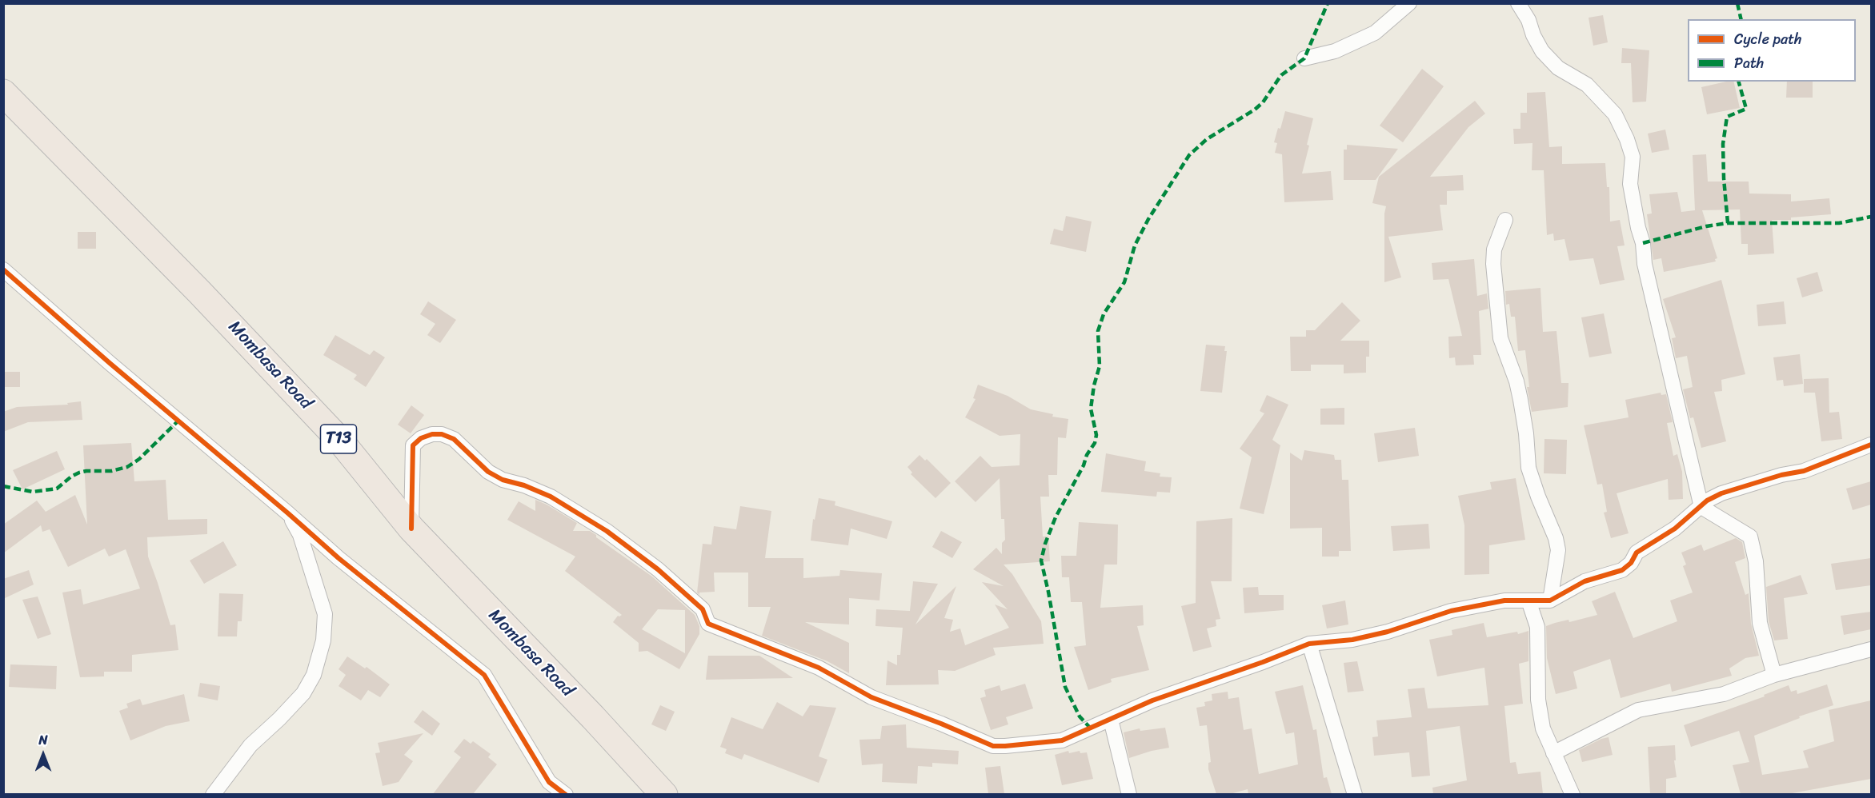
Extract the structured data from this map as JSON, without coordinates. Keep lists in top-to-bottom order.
{
  "streets": {
    "highway": ["Mombasa Road", "T13"]
  },
  "legend": ["Cycle path", "Path"],
  "north": "top"
}
